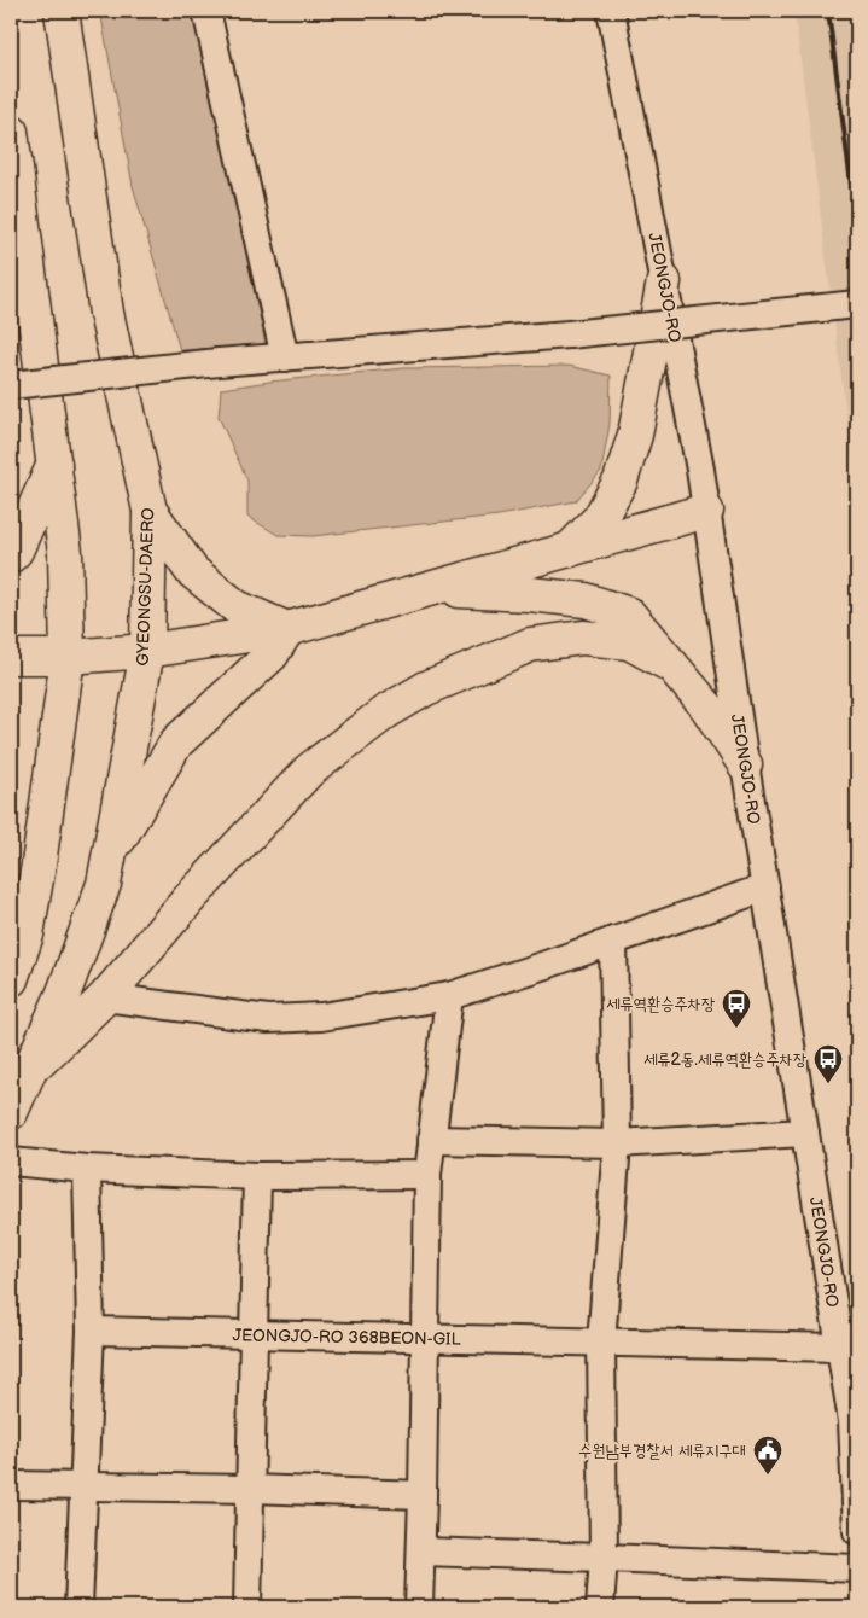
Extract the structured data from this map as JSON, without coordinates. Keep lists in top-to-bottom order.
{
  "streets": {
    "main road": ["GYEONGSU-DAERO"],
    "street": ["JEONGJO-RO", "JEONGJO-RO 368BEON-GIL"]
  },
  "crossings": [
    ["JEONGJO-RO", "JEONGJO-RO 368BEON-GIL"]
  ],
  "places": {
    "bus stop": ["세류역환승주차장", "세류2동.세류역환승주차장"],
    "public building": ["수원남부경찰서 세류지구대"]
  }
}
